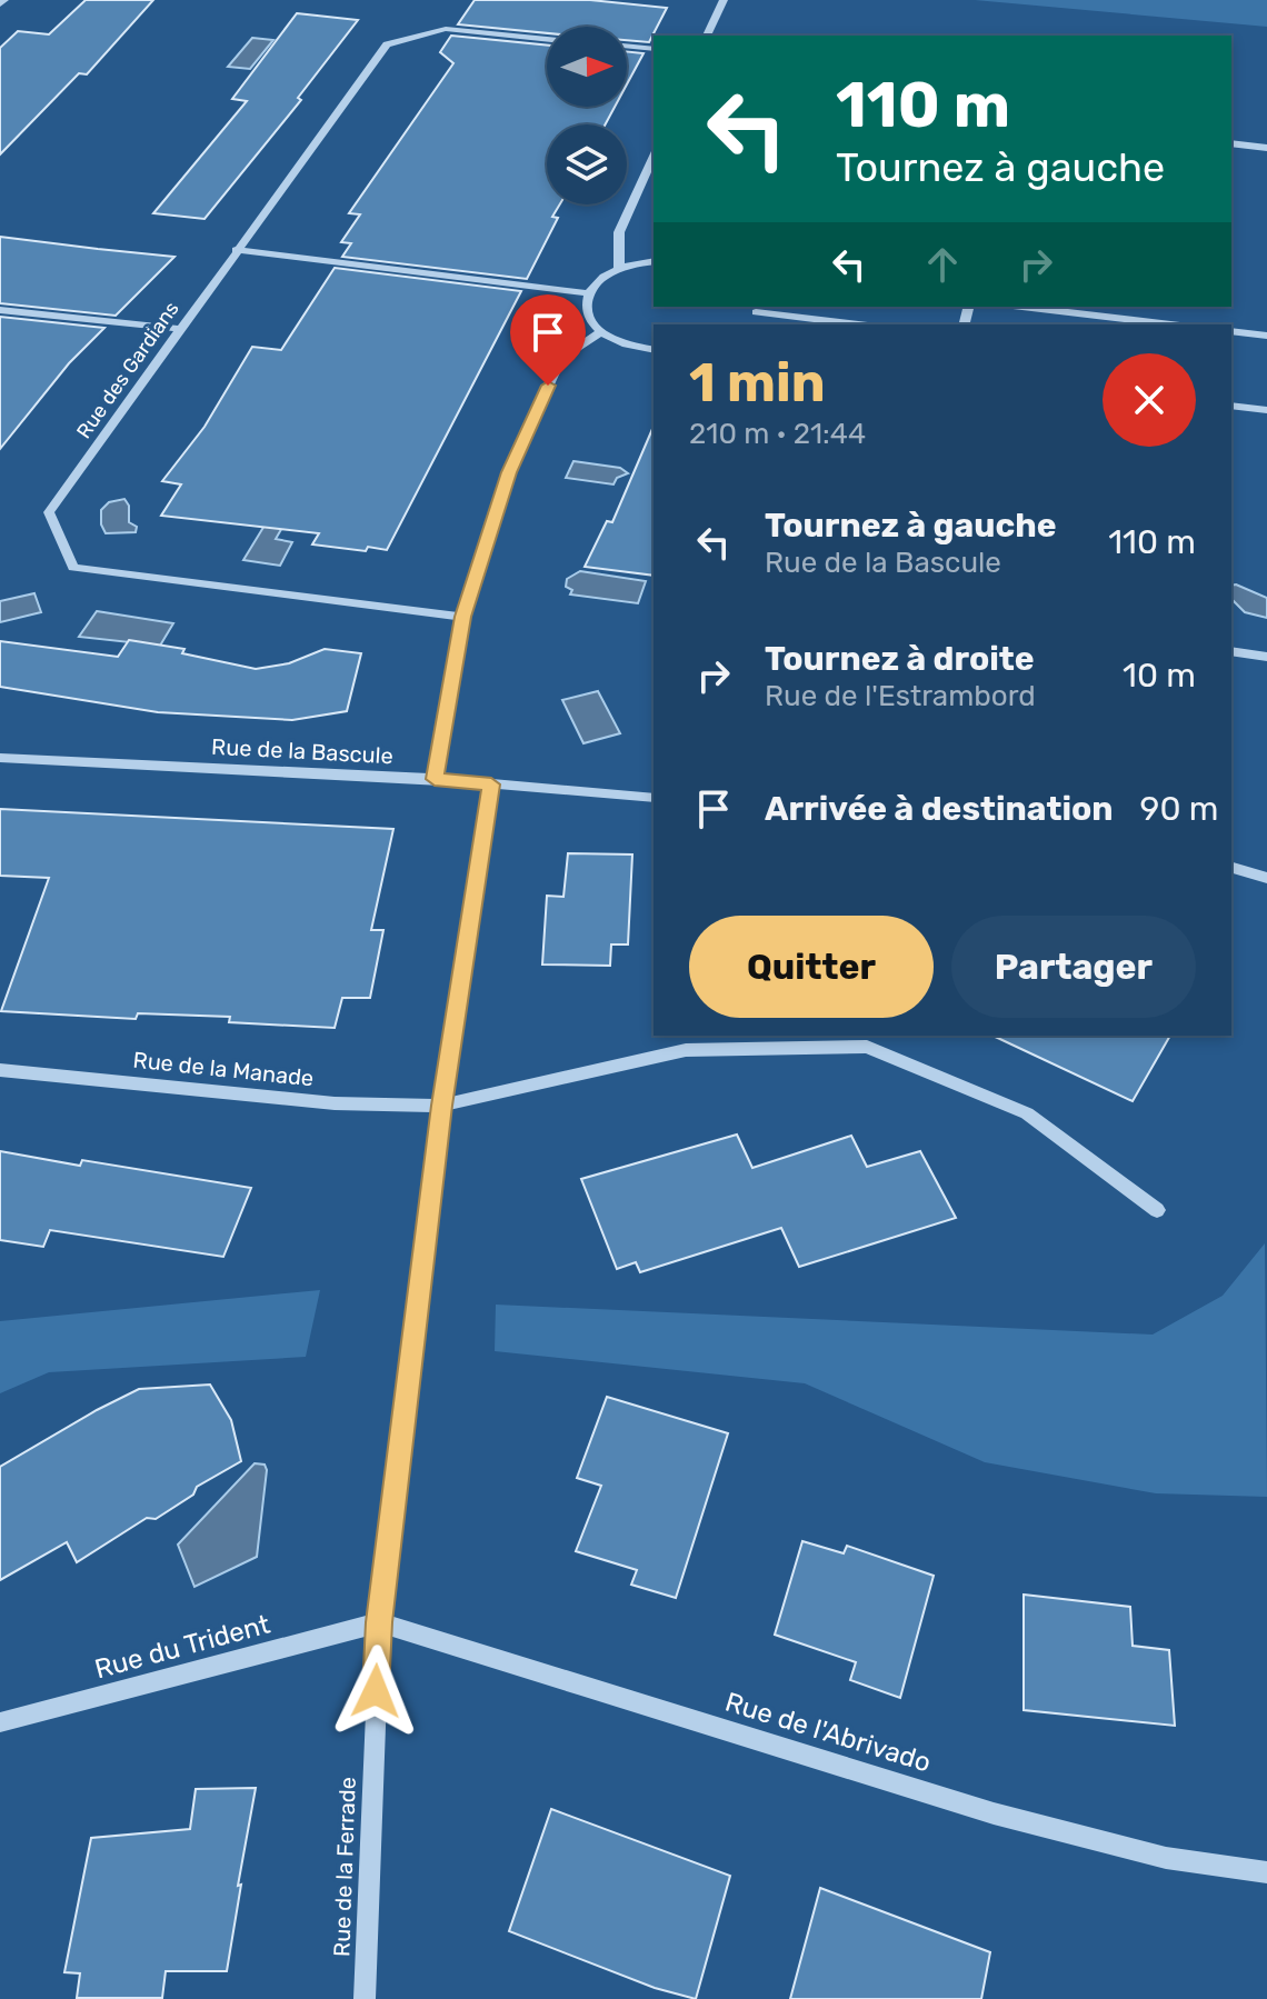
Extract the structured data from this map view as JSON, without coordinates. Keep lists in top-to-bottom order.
{
  "streets": {
    "street": [
      "Rue des Gardians",
      "Rue de la Bascule",
      "Rue de la Manade",
      "Rue du Trident",
      "Rue de l'Abrivado",
      "Rue de la Ferrade"
    ]
  },
  "crossings": [
    ["Rue de la Bascule", "Rue de la Ferrade"],
    ["Rue de la Manade", "Rue de la Ferrade"],
    ["Rue du Trident", "Rue de l'Abrivado"],
    ["Rue du Trident", "Rue de la Ferrade"],
    ["Rue de l'Abrivado", "Rue de la Ferrade"]
  ],
  "north": "right",
  "page": {
    "turn": ["110 m", "Tournez à gauche"],
    "heading": ["1 min", "210 m · 21:44"],
    "list": [
      {
        "name": "Tournez à gauche",
        "note": "Rue de la Bascule",
        "value": "110 m"
      },
      {
        "name": "Tournez à droite",
        "note": "Rue de l'Estrambord",
        "value": "10 m"
      },
      {
        "name": "Arrivée à destination",
        "value": "90 m"
      }
    ],
    "buttons": ["Quitter", "Partager"]
  }
}
